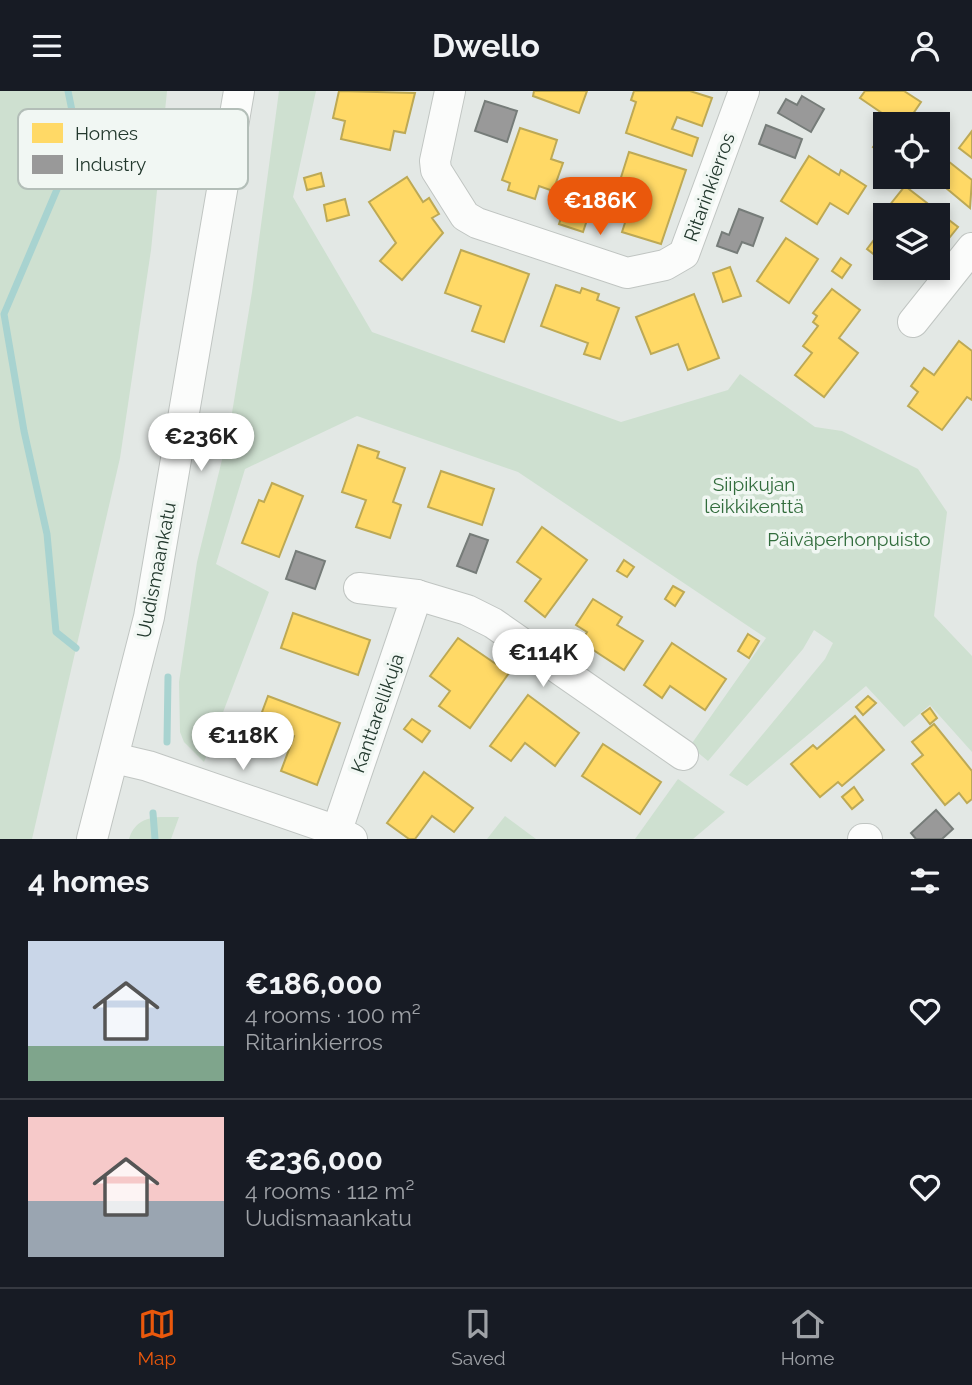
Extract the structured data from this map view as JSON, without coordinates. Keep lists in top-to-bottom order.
{
  "streets": {
    "street": ["Ritarinkierros", "Uudismaankatu", "Kanttarellikuja"]
  },
  "parks": ["Siipikujan leikkikenttä", "Päiväperhonpuisto"],
  "legend": ["Homes", "Industry"],
  "page": {
    "header": "Dwello",
    "price": [
      "€186K",
      "€236K",
      "€114K",
      "€118K"
    ],
    "heading": "4 homes",
    "list": [
      {
        "name": "€186,000",
        "note": "4 rooms · 100 m² · Ritarinkierros"
      },
      {
        "name": "€236,000",
        "note": "4 rooms · 112 m² · Uudismaankatu"
      }
    ],
    "tabs": ["Map", "Saved", "Home"]
  }
}
